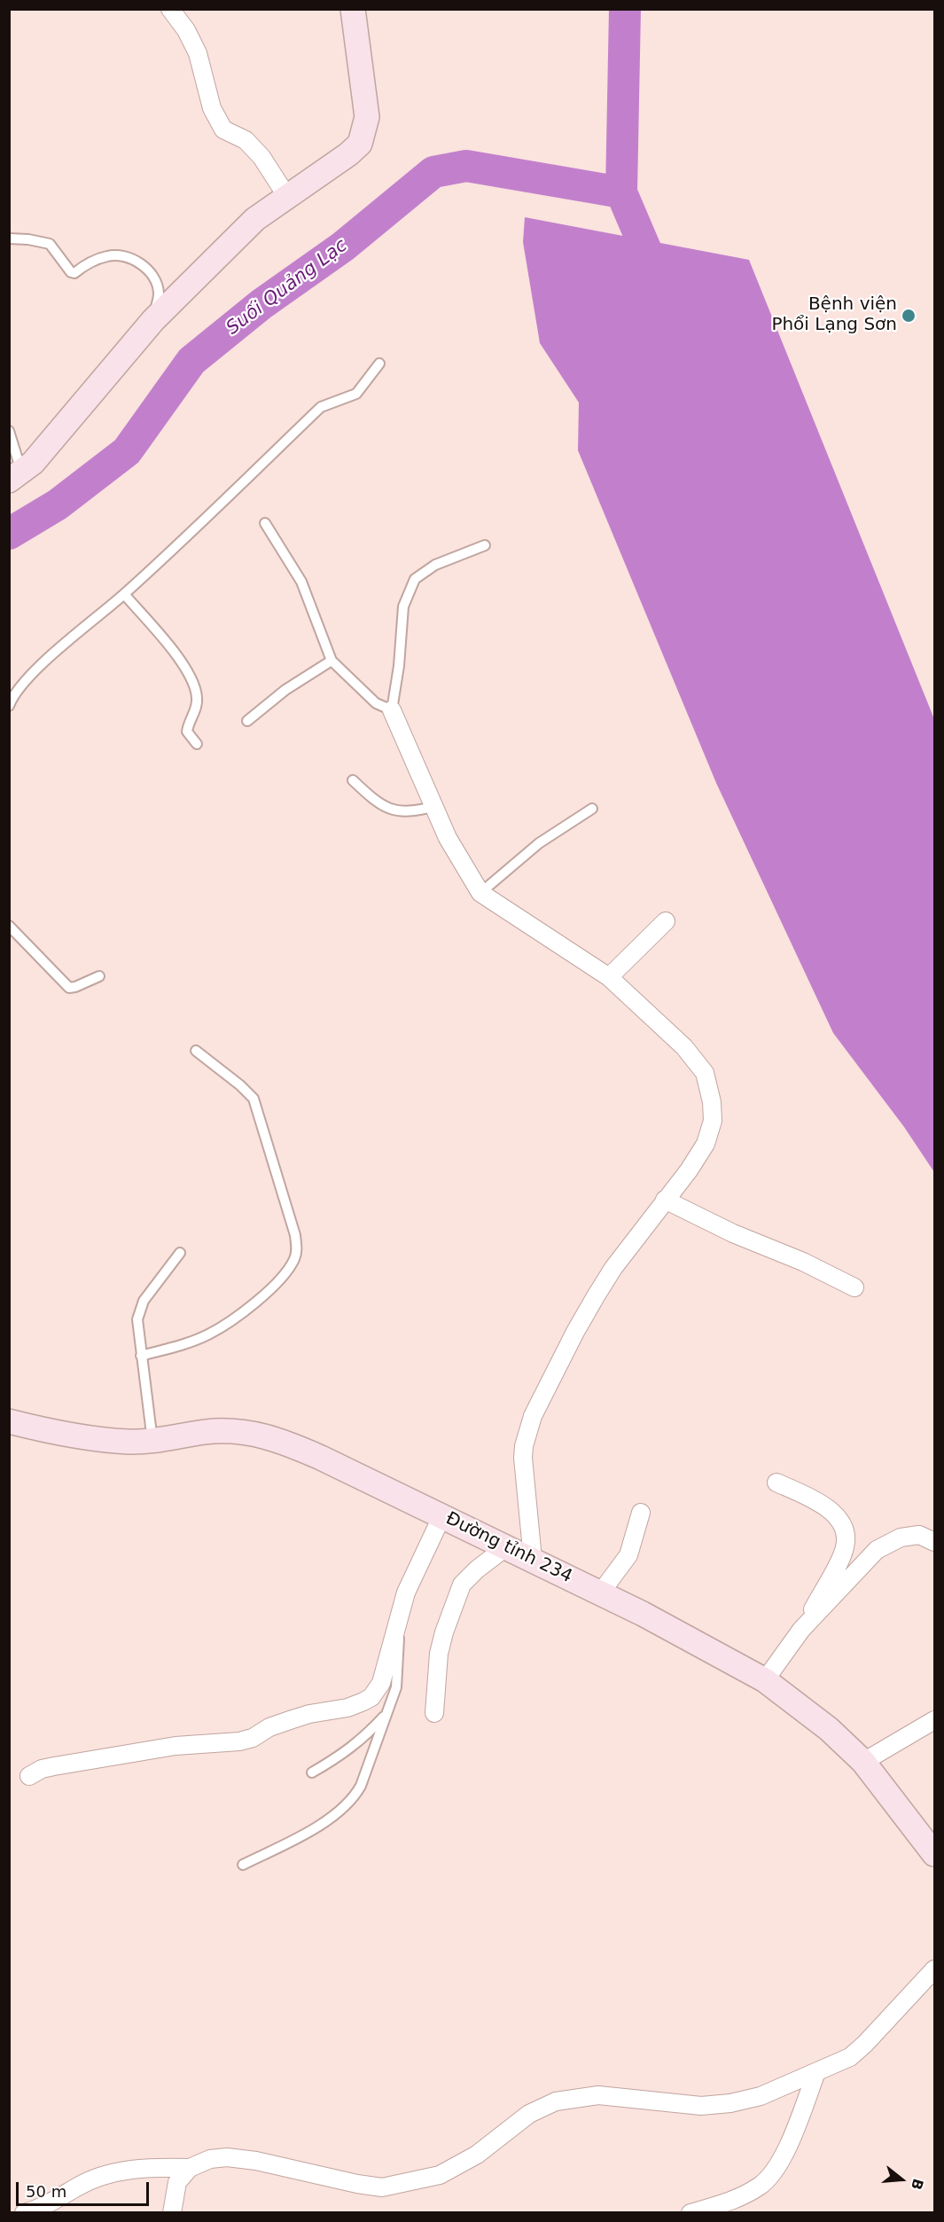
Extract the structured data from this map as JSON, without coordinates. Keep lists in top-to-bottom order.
{
  "streets": {
    "main road": ["Đường tỉnh 234"]
  },
  "water": ["Suối Quảng Lạc"],
  "places": ["Bệnh viện Phổi Lạng Sơn"],
  "scale_bar": "50 m",
  "north": "right"
}
